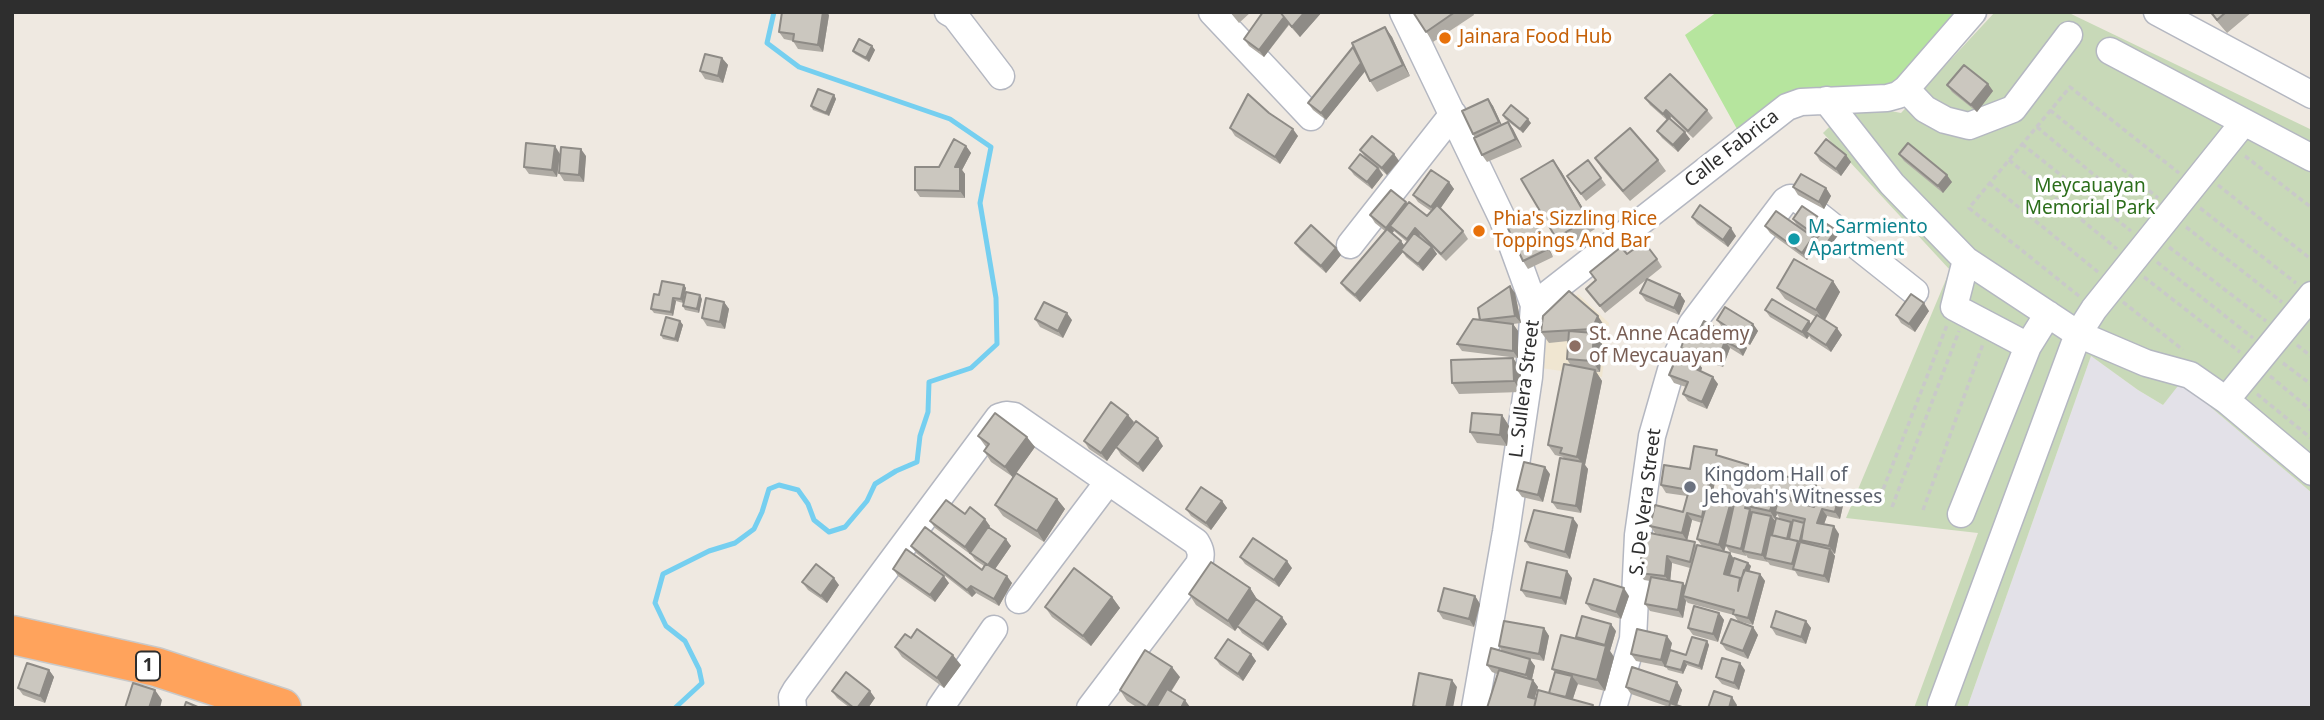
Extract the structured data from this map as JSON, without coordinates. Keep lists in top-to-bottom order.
{
  "streets": {
    "highway": ["1"],
    "street": ["Calle Fabrica", "L. Sullera Street", "S. De Vera Street"]
  },
  "crossings": [
    ["Calle Fabrica", "L. Sullera Street"]
  ],
  "parks": ["Meycauayan Memorial Park"],
  "places": [
    "Jainara Food Hub",
    "Phia's Sizzling Rice Toppings And Bar",
    "M. Sarmiento Apartment",
    "St. Anne Academy of Meycauayan",
    "Kingdom Hall of Jehovah's Witnesses"
  ]
}
